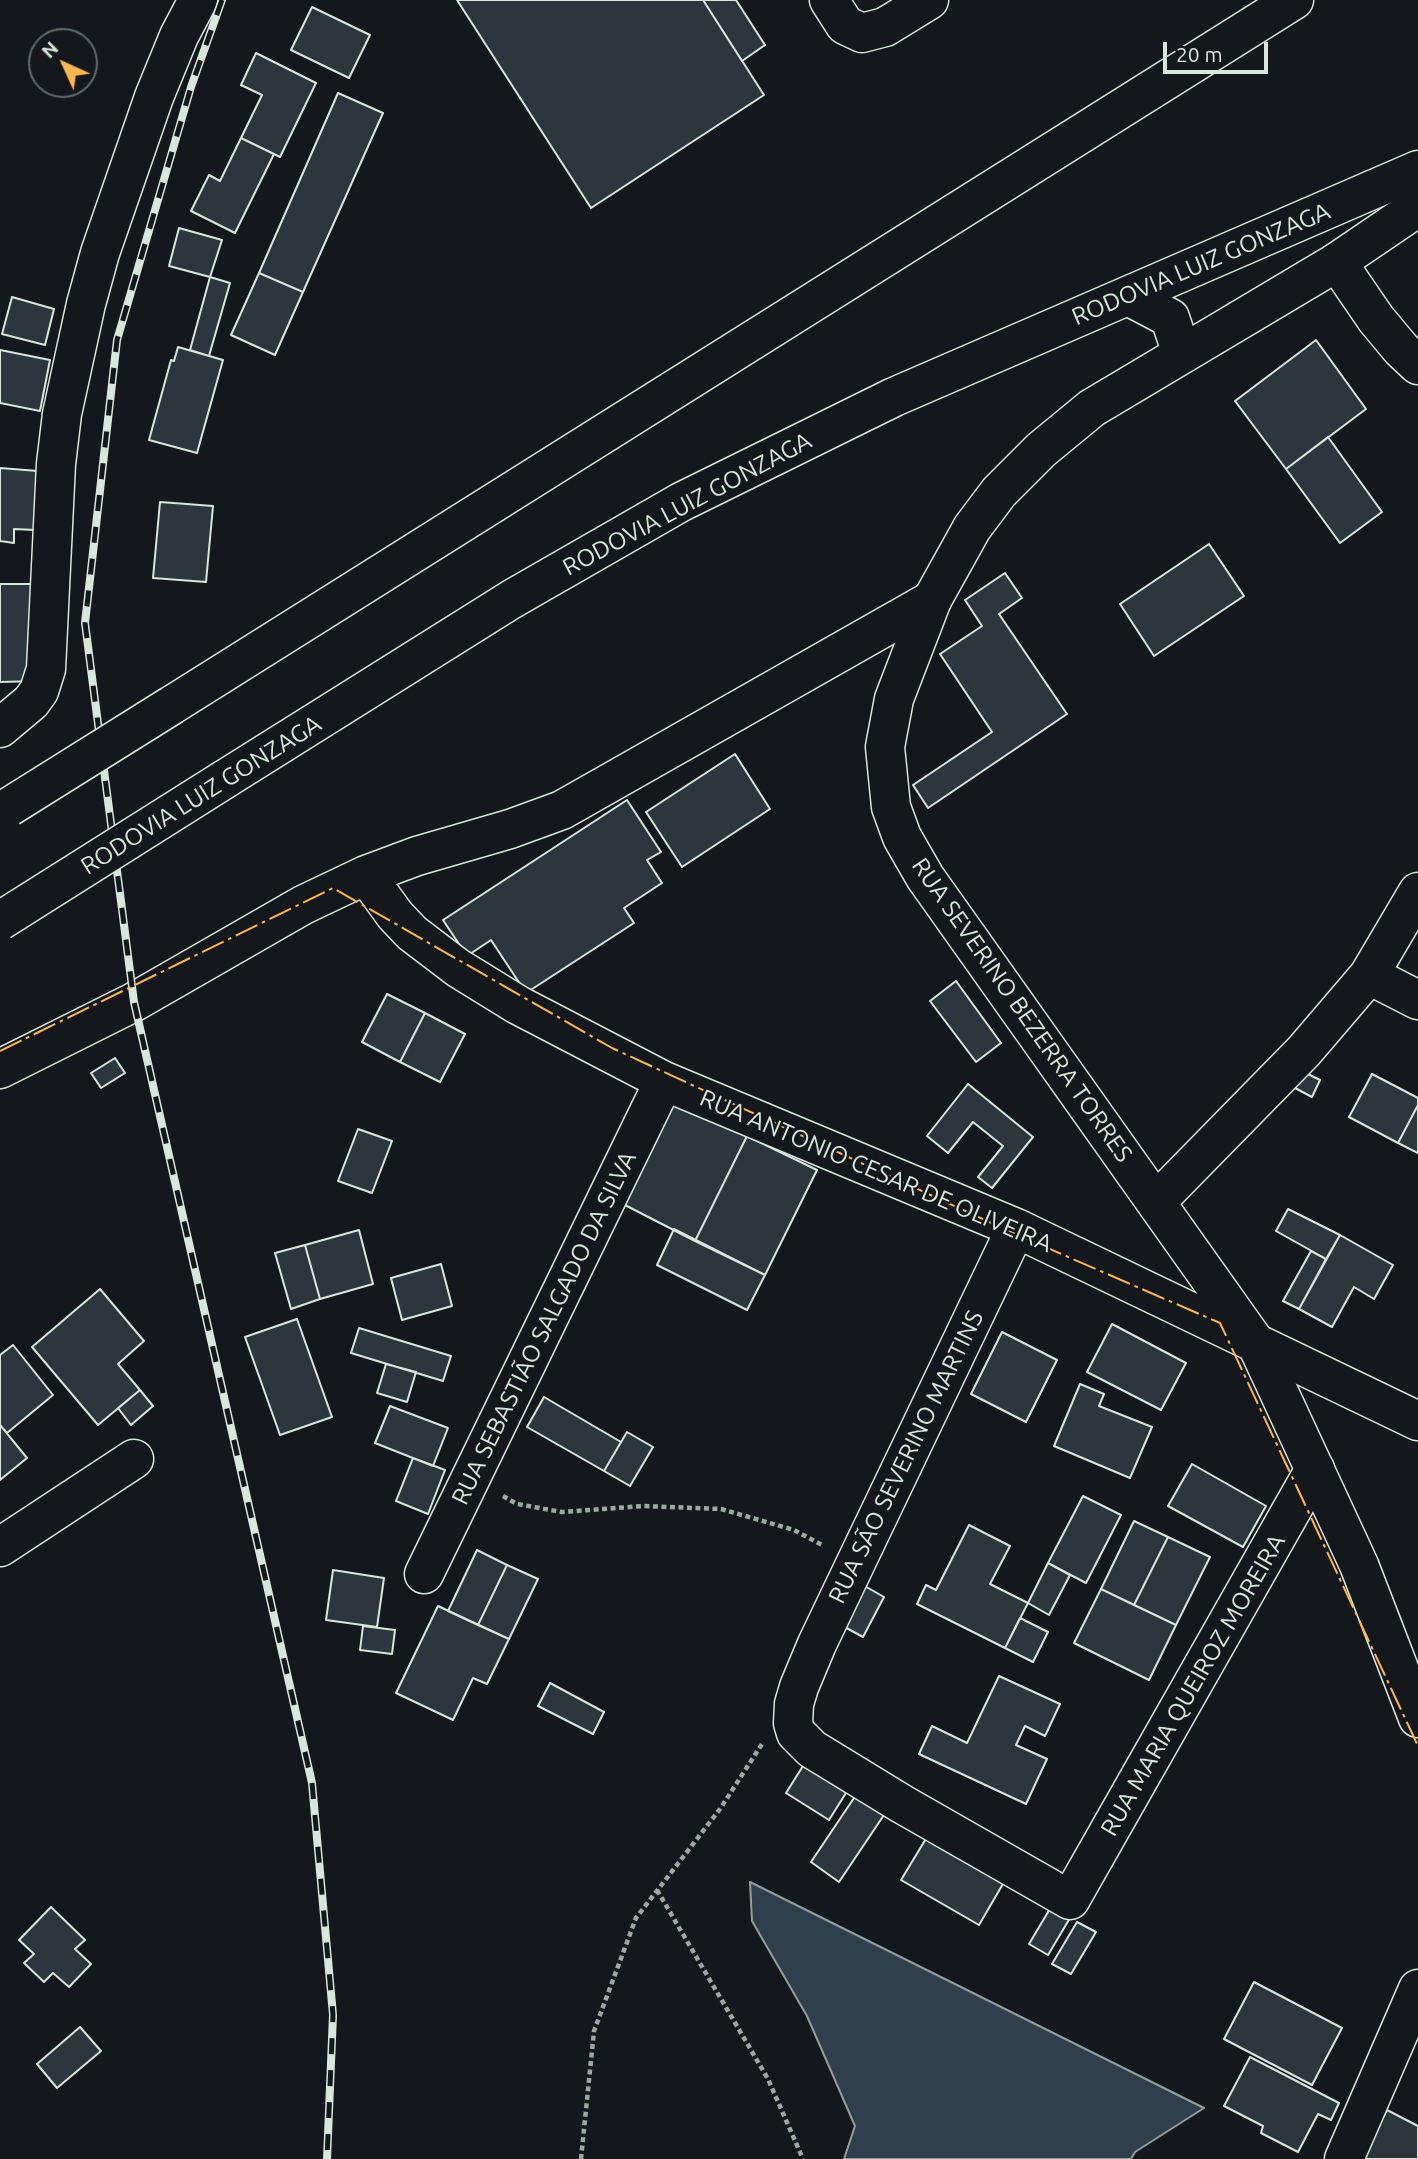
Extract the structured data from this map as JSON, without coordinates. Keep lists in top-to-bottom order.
{
  "streets": {
    "main road": [
      "RODOVIA LUIZ GONZAGA",
      "RUA SEVERINO BEZERRA TORRES",
      "RUA ANTONIO CESAR DE OLIVEIRA",
      "RUA SEBASTIÃO SALGADO DA SILVA",
      "RUA SÃO SEVERINO MARTINS",
      "RUA MARIA QUEIROZ MOREIRA"
    ]
  },
  "crossings": [
    ["RUA SEVERINO BEZERRA TORRES", "RUA ANTONIO CESAR DE OLIVEIRA"],
    ["RUA SEVERINO BEZERRA TORRES", "RUA MARIA QUEIROZ MOREIRA"],
    ["RUA ANTONIO CESAR DE OLIVEIRA", "RUA SEBASTIÃO SALGADO DA SILVA"],
    ["RUA ANTONIO CESAR DE OLIVEIRA", "RUA SÃO SEVERINO MARTINS"],
    ["RUA SÃO SEVERINO MARTINS", "RUA MARIA QUEIROZ MOREIRA"]
  ],
  "scale_bar": "20 m",
  "north": "top left"
}
